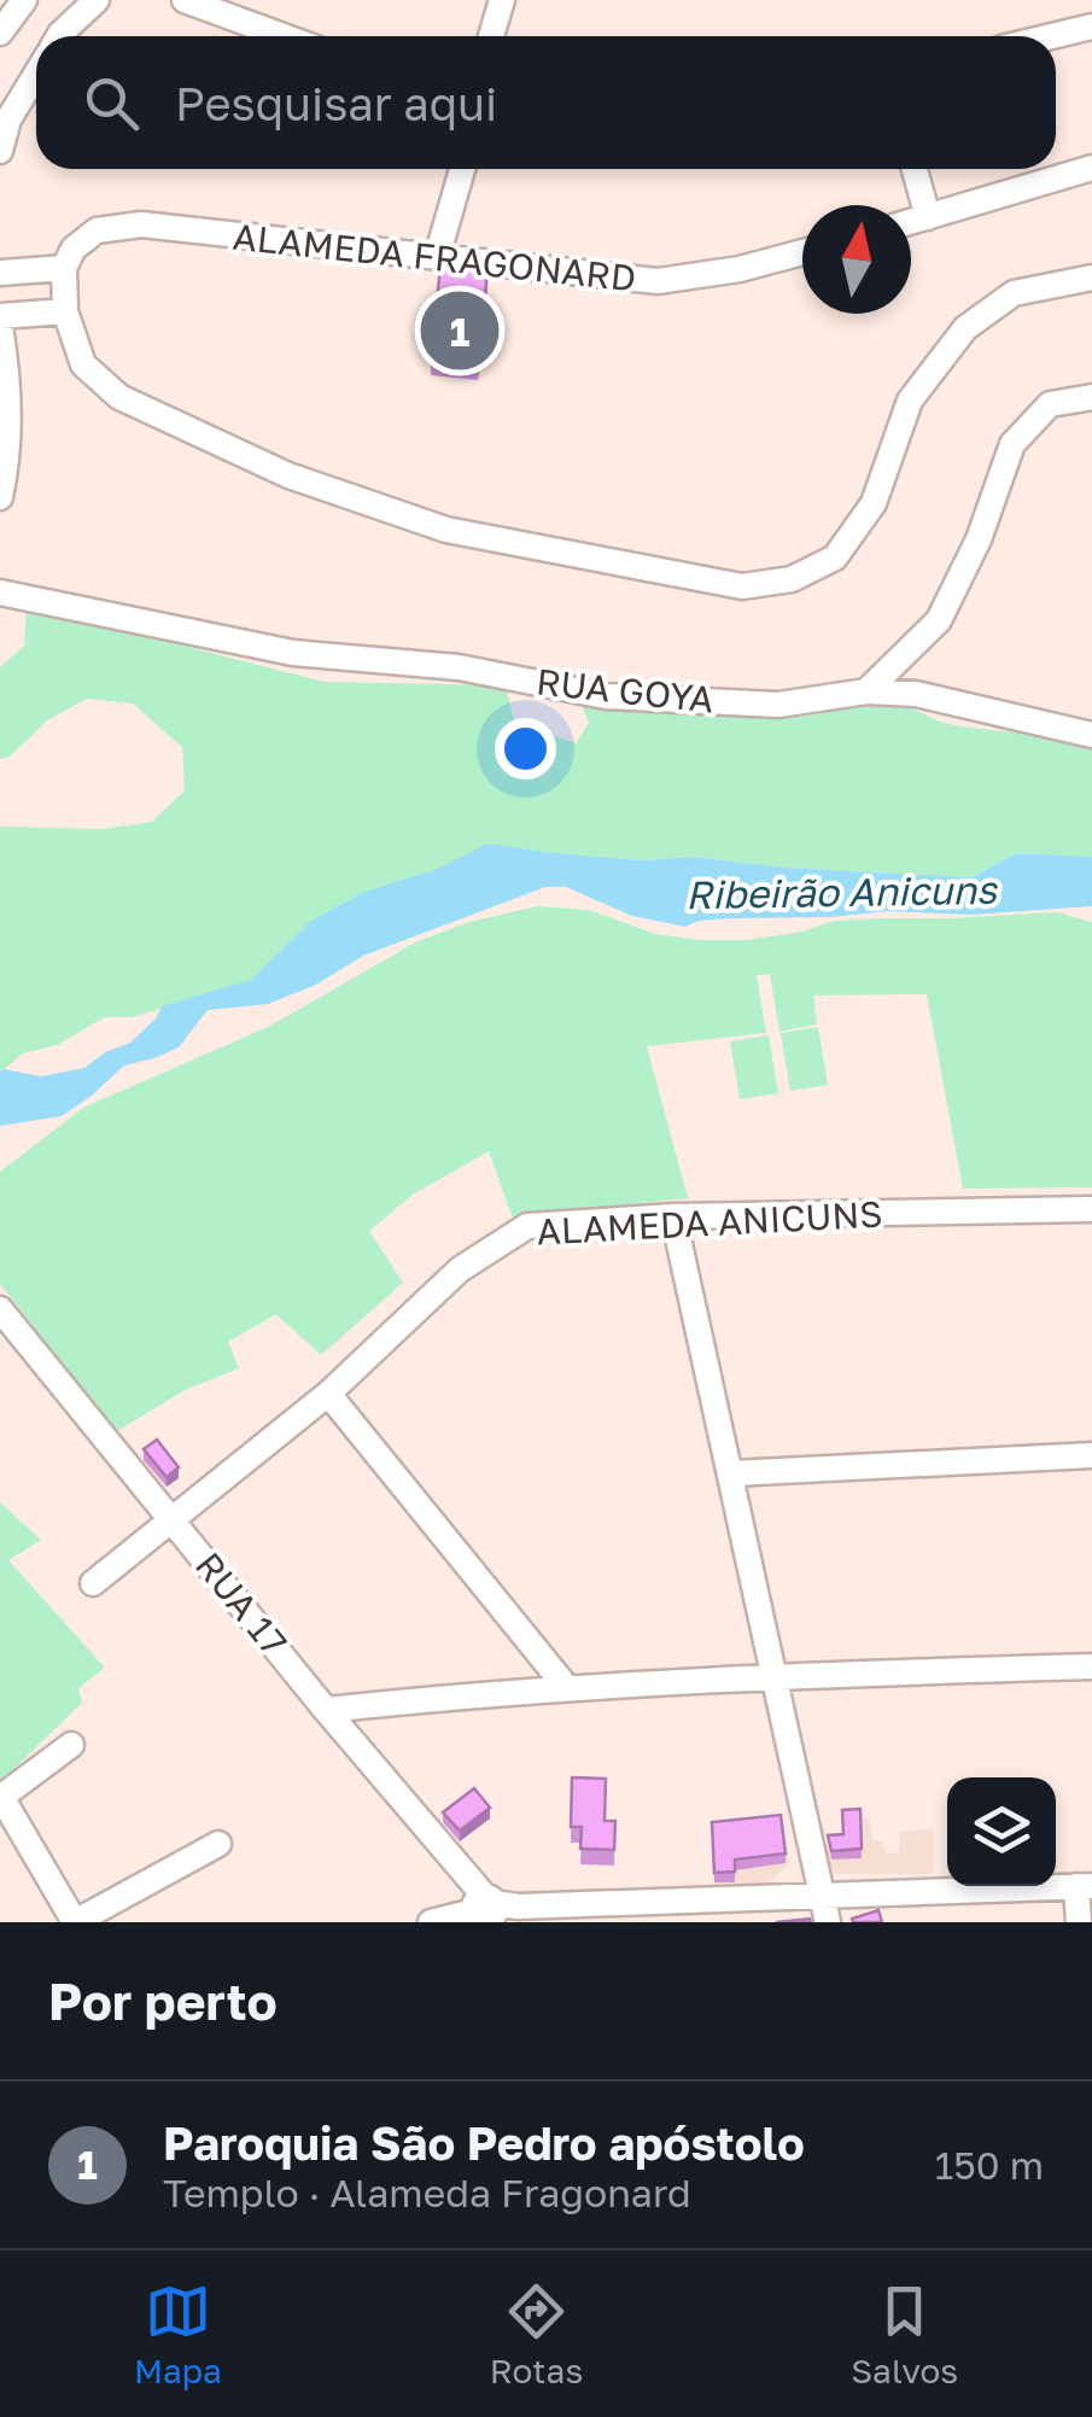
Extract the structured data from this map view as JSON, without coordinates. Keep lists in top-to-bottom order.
{
  "streets": {
    "street": [
      "ALAMEDA FRAGONARD",
      "RUA GOYA",
      "ALAMEDA ANICUNS",
      "RUA 17"
    ]
  },
  "crossings": [
    ["ALAMEDA ANICUNS", "RUA 17"]
  ],
  "water": ["Ribeirão Anicuns"],
  "north": "top",
  "page": {
    "search": "Pesquisar aqui",
    "pins": "1",
    "heading": "Por perto",
    "list": [
      {
        "mark": "1",
        "name": "Paroquia São Pedro apóstolo",
        "note": "Templo · Alameda Fragonard",
        "value": "150 m"
      }
    ],
    "nav": ["Mapa", "Rotas", "Salvos"]
  }
}
